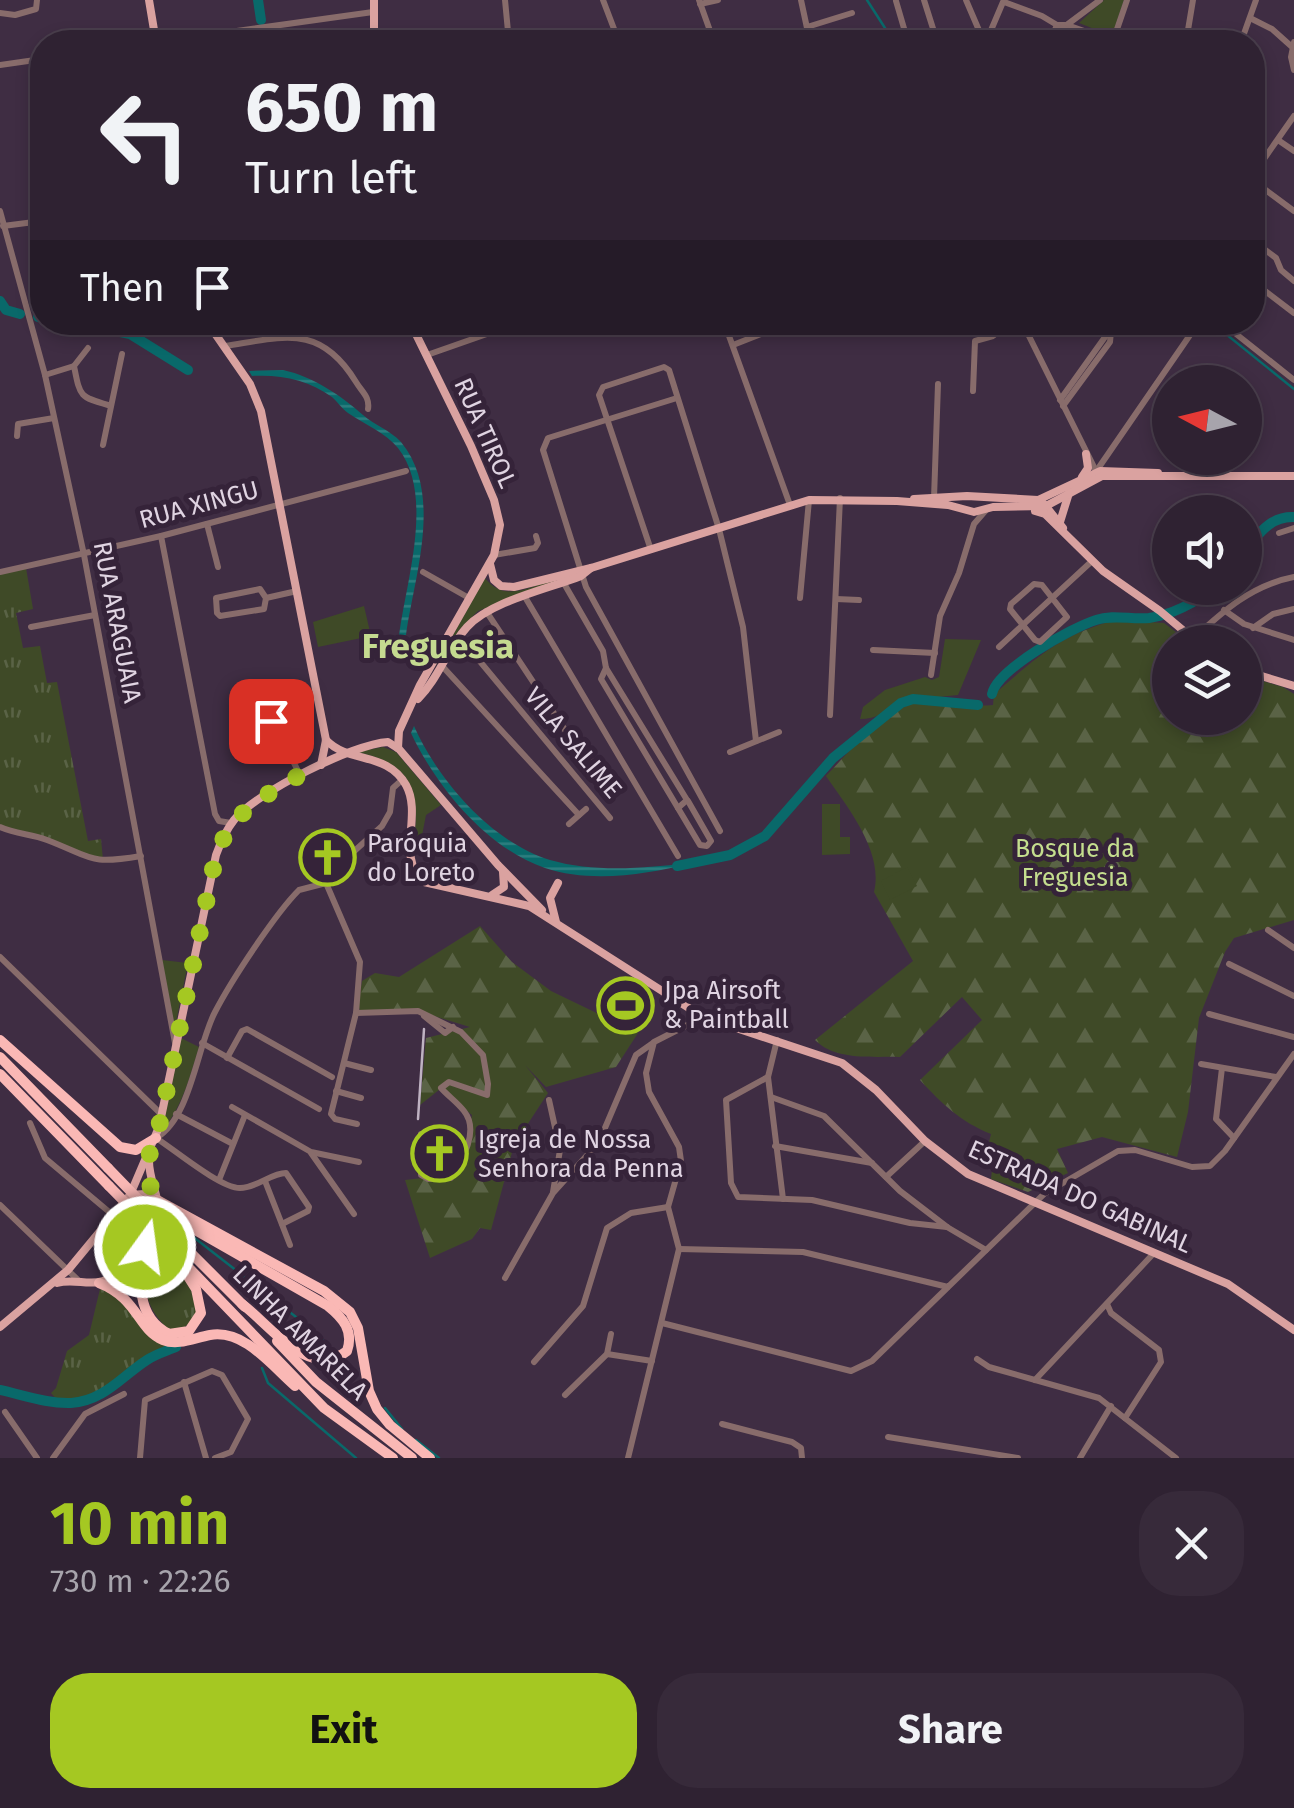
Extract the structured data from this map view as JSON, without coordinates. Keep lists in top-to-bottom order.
{
  "streets": {
    "highway": ["LINHA AMARELA"],
    "main road": ["RUA TIROL", "ESTRADA DO GABINAL"],
    "street": ["RUA XINGU", "RUA ARAGUAIA", "VILA SALIME"]
  },
  "crossings": [
    ["RUA XINGU", "RUA ARAGUAIA"]
  ],
  "districts": ["Freguesia"],
  "parks": ["Bosque da Freguesia"],
  "places": {
    "church": ["Paróquia do Loreto", "Igreja de Nossa Senhora da Penna"],
    "sports": ["Jpa Airsoft & Paintball"]
  },
  "north": "left",
  "page": {
    "turn": ["650 m", "Turn left"],
    "then": "Then",
    "heading": ["10 min", "730 m · 22:26"],
    "buttons": ["Exit", "Share"]
  }
}
